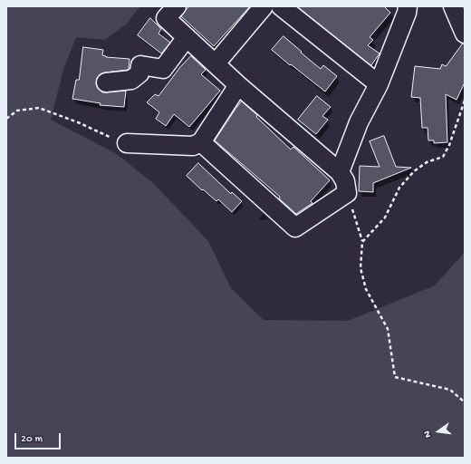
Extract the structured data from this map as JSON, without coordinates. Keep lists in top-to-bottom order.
{
  "scale_bar": "20 m",
  "north": "left"
}
